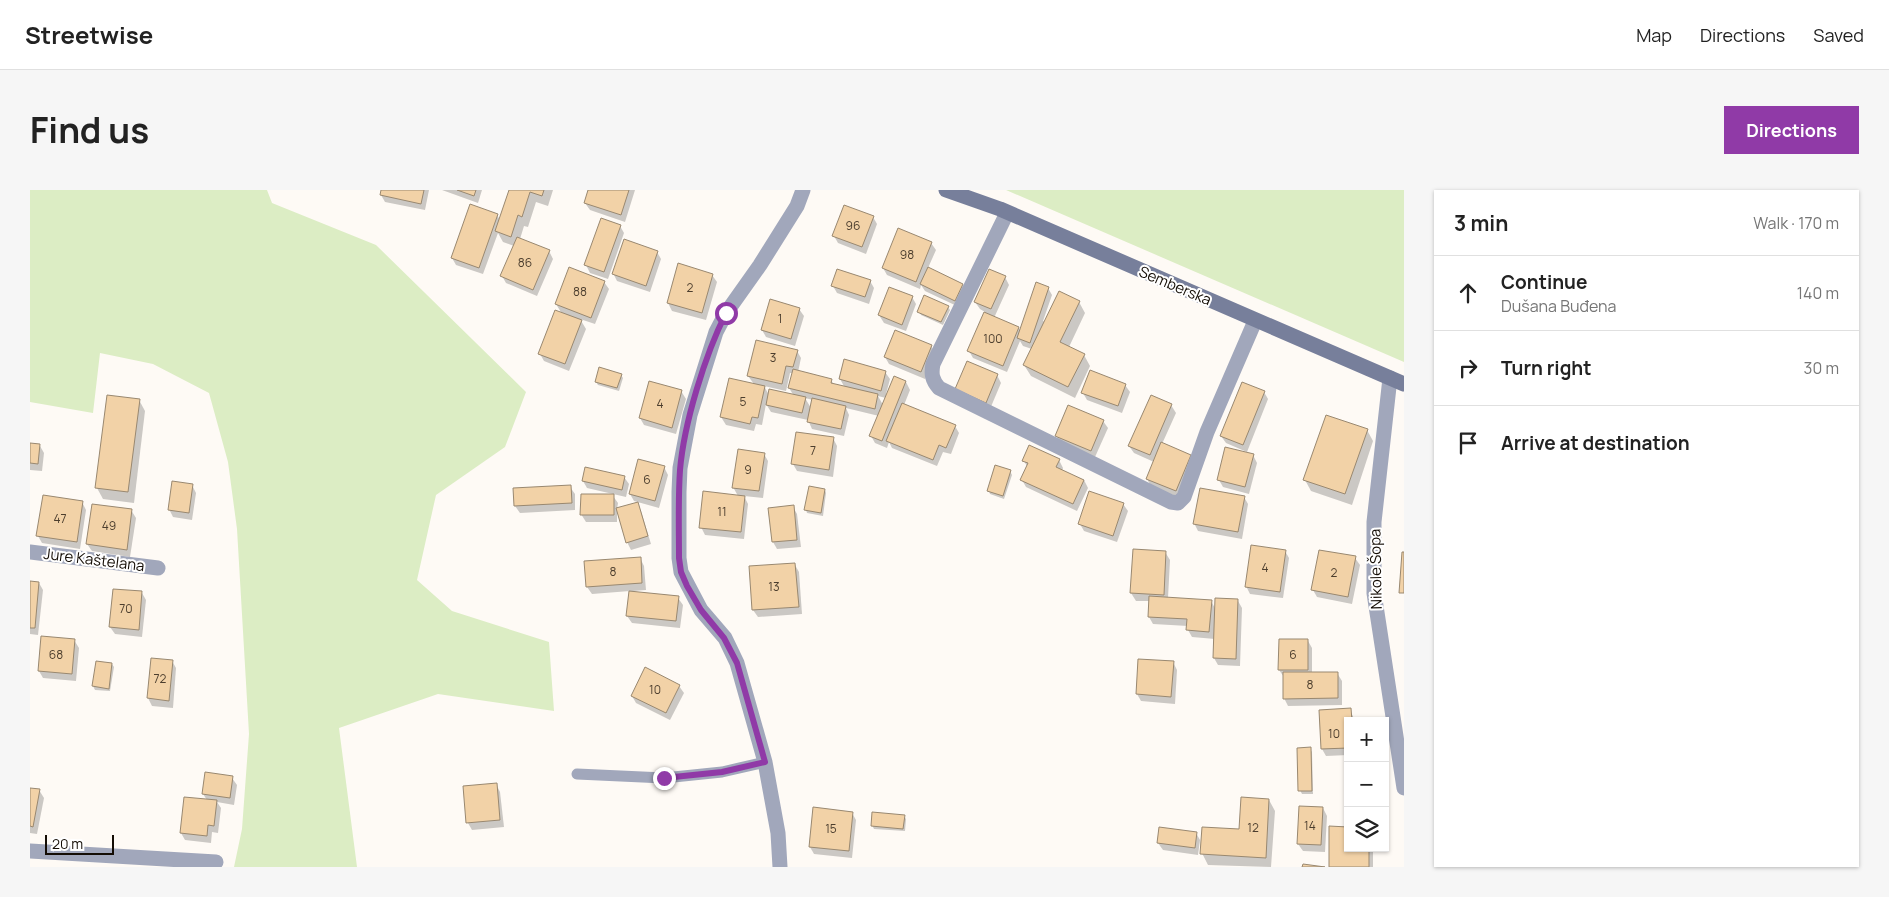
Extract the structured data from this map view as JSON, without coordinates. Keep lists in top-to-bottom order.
{
  "streets": {
    "main road": ["Semberska"],
    "street": ["Jure Kaštelana", "Nikole Šopa"]
  },
  "crossings": [
    ["Semberska", "Nikole Šopa"]
  ],
  "house_numbers": [
    "96",
    "98",
    "86",
    "2",
    "88",
    "1",
    "100",
    "3",
    "5",
    "4",
    "7",
    "9",
    "6",
    "11",
    "47",
    "49",
    "4",
    "8",
    "2",
    "13",
    "70",
    "68",
    "6",
    "72",
    "8",
    "10",
    "10",
    "14",
    "12",
    "15"
  ],
  "scale_bar": "20 m",
  "page": {
    "header": "Streetwise",
    "nav": ["Map", "Directions", "Saved"],
    "title": "Find us",
    "buttons": "Directions",
    "heading": ["3 min", "Walk · 170 m"],
    "list": [
      ["Continue", "Dušana Buđena", "140 m"],
      ["Turn right", "30 m"],
      "Arrive at destination"
    ],
    "map_buttons": ["+", "−"],
    "scale": "20 m"
  }
}
